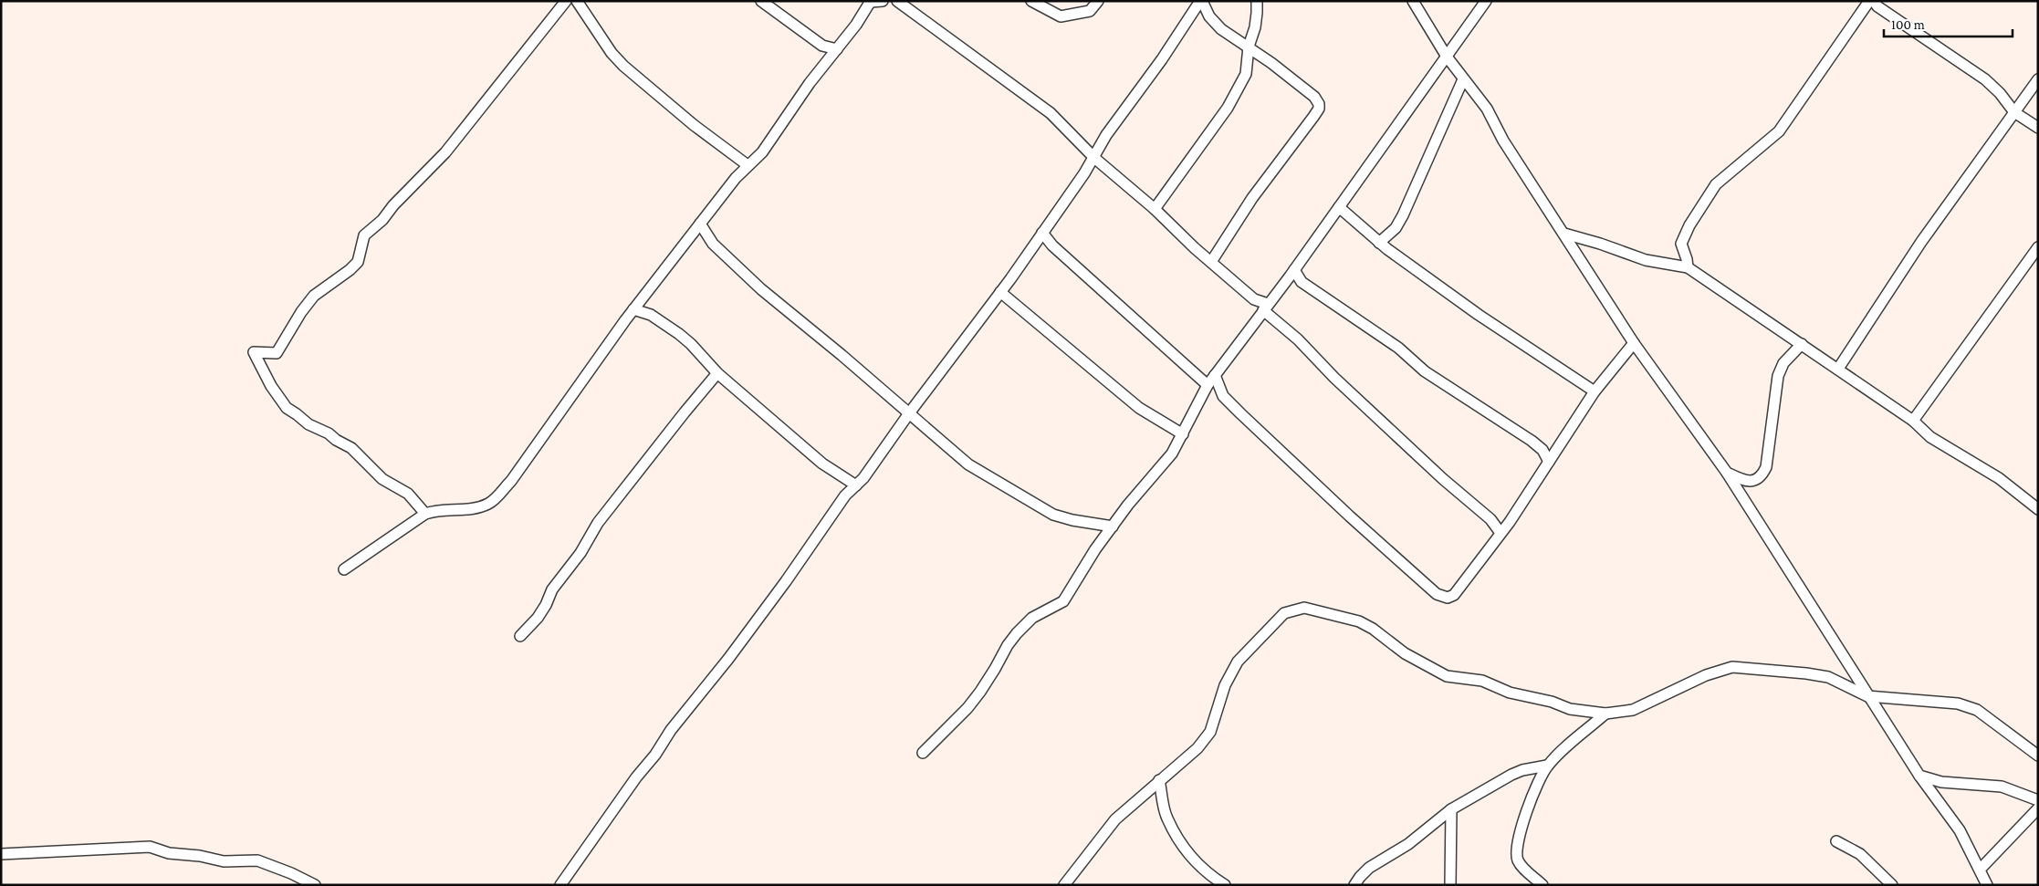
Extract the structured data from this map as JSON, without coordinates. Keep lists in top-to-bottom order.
{
  "scale_bar": "100 m"
}
